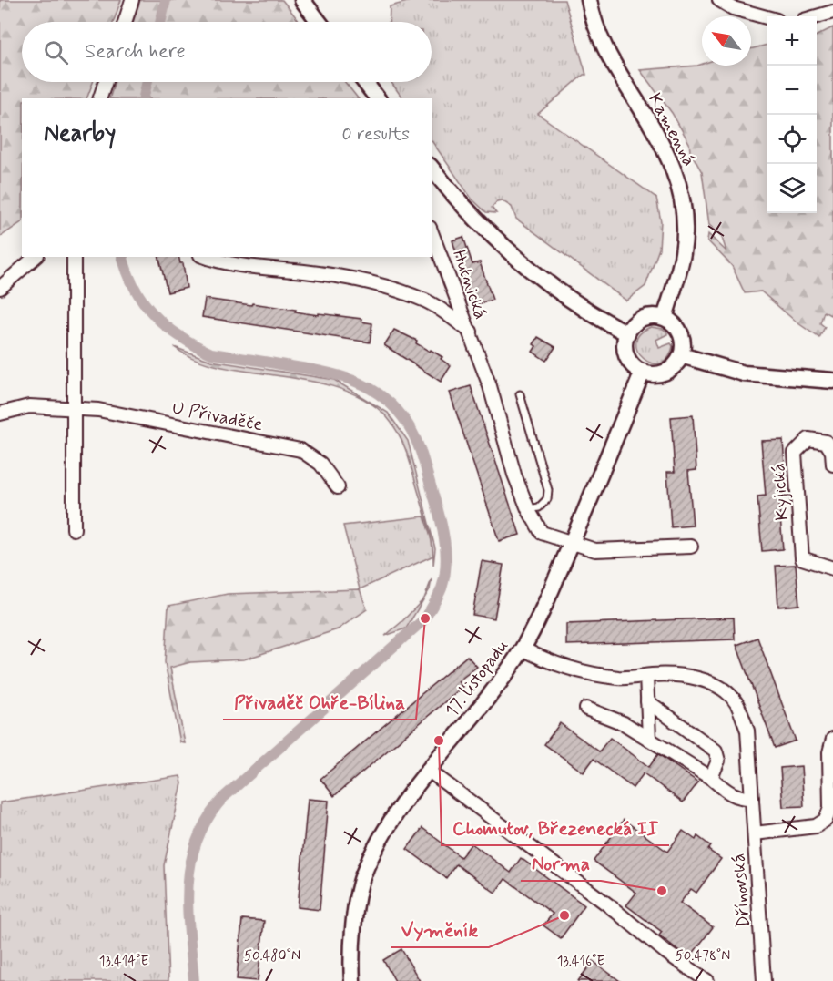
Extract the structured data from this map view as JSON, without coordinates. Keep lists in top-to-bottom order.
{
  "streets": {
    "street": [
      "Kamenná",
      "Hutnická",
      "U Přivaděče",
      "Kyjická",
      "17. listopadu",
      "Dřínovská"
    ]
  },
  "crossings": [
    ["Kamenná", "17. listopadu"],
    ["17. listopadu", "Dřínovská"]
  ],
  "places": [
    "Přivaděč Ohře-Bílina",
    "Chomutov, Březenecká II",
    "Norma",
    "Vyměník"
  ],
  "north": "top left",
  "page": {
    "map_buttons": ["+", "−"],
    "search": "Search here",
    "heading": ["Nearby", "0 results"]
  },
  "coordinates": [
    "50.480°N",
    "50.478°N",
    "13.414°E",
    "13.416°E"
  ]
}
